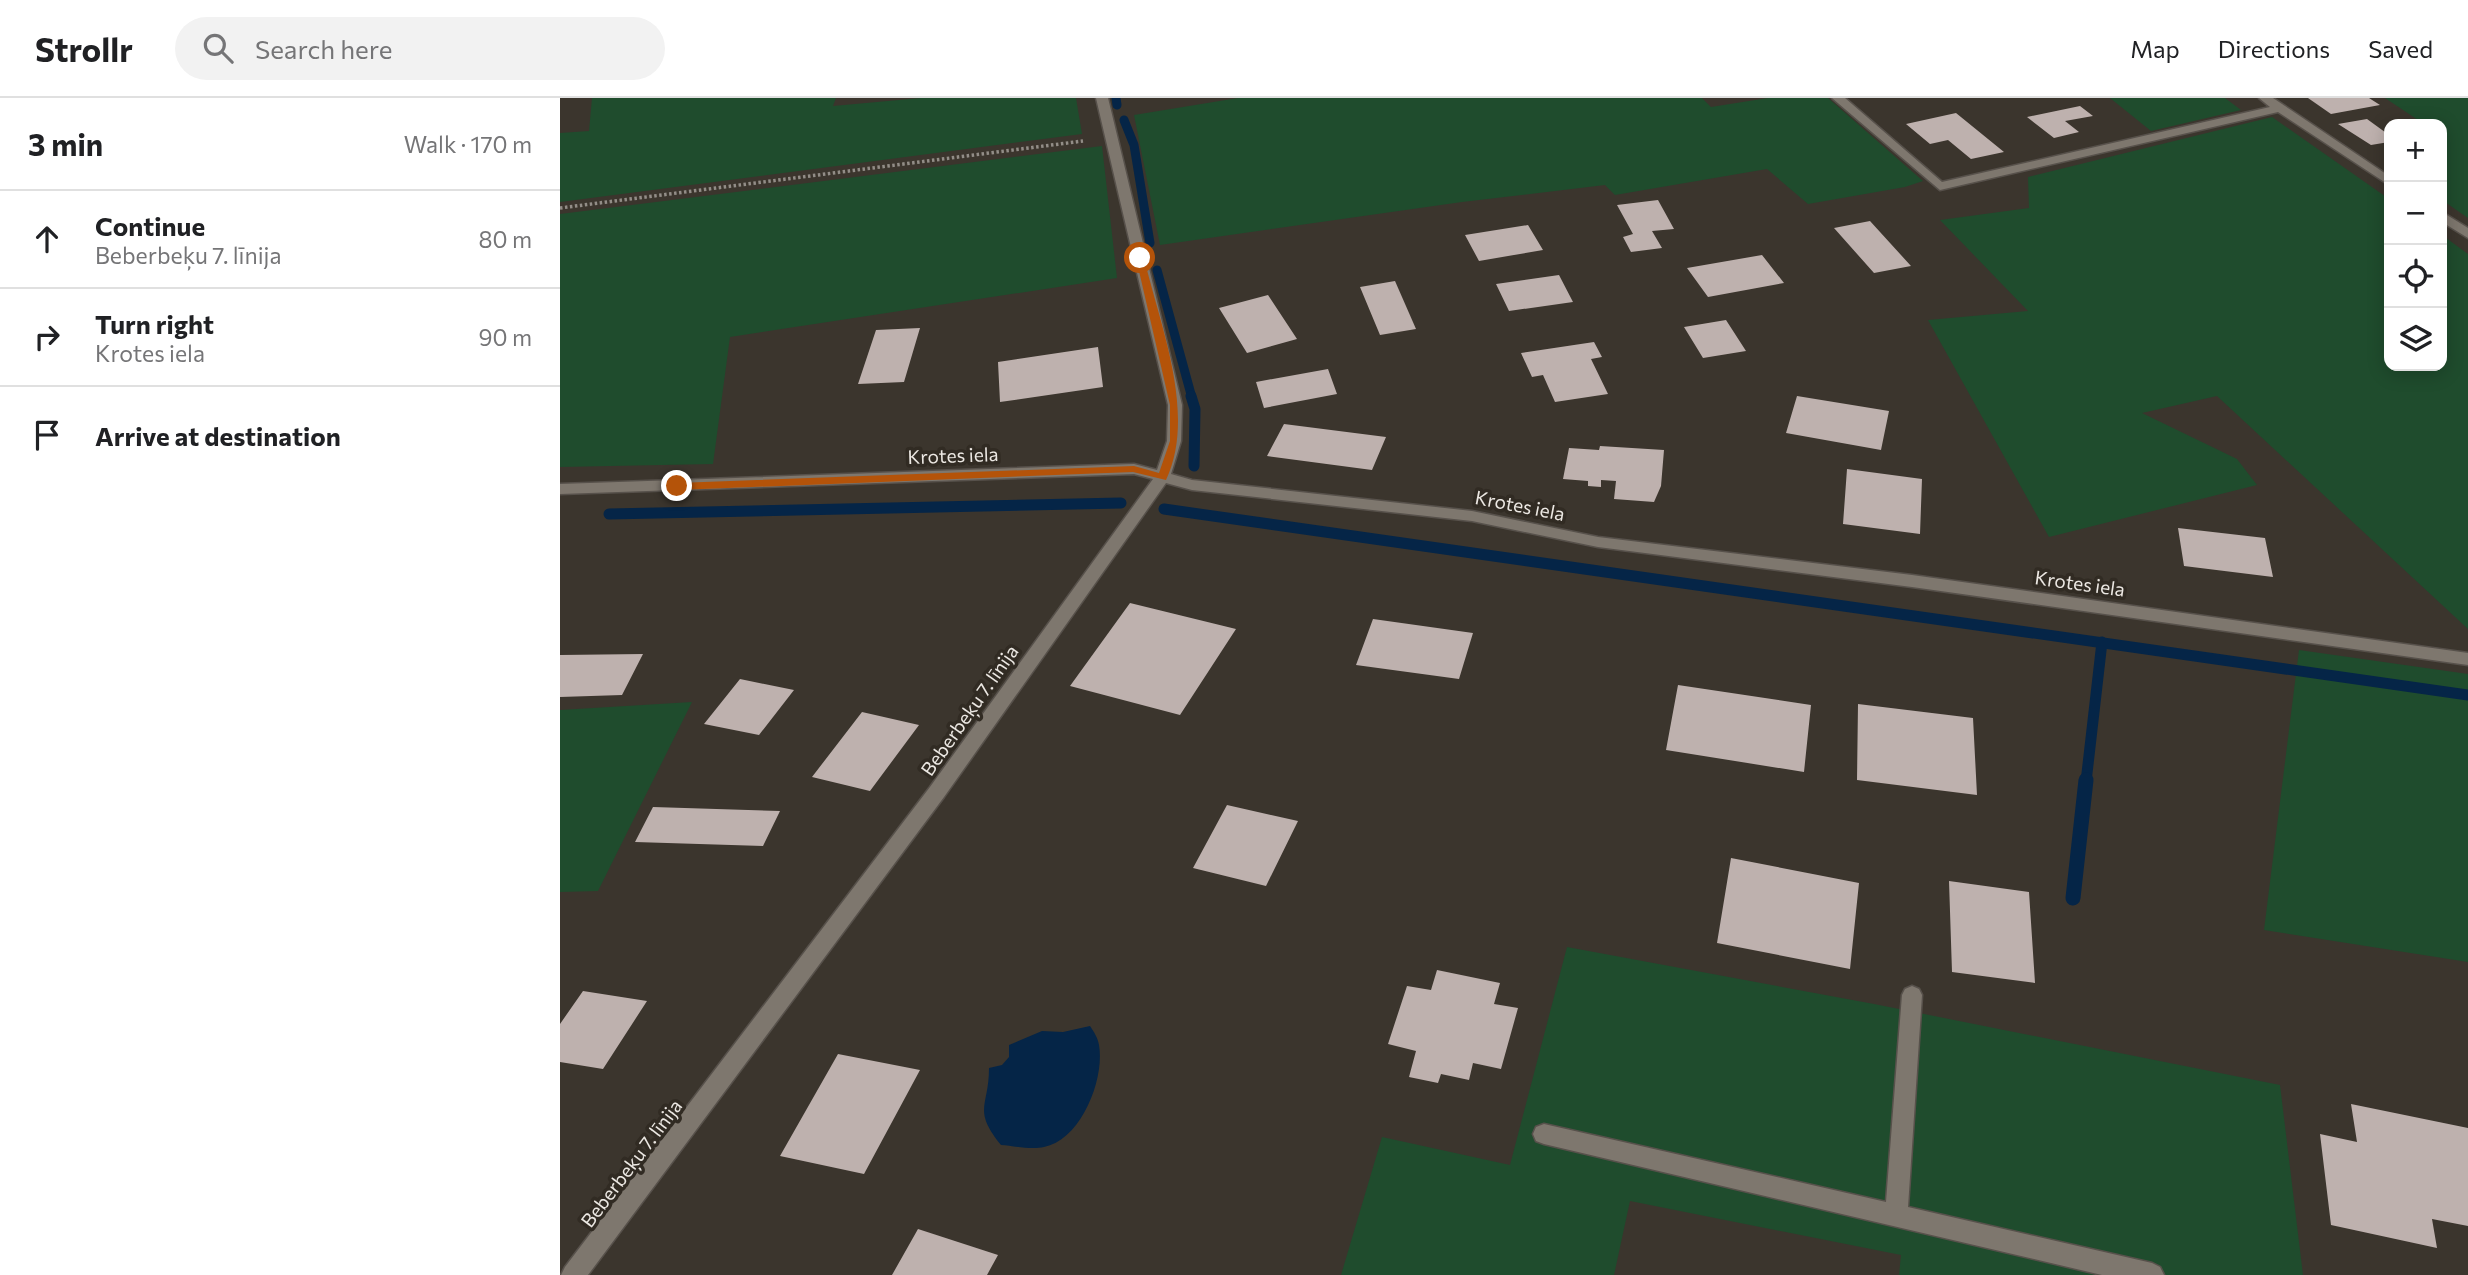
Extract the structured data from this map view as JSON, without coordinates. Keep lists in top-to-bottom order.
{
  "streets": {
    "street": ["Krotes iela", "Beberbeķu 7. līnija"]
  },
  "crossings": [
    ["Krotes iela", "Beberbeķu 7. līnija"]
  ],
  "page": {
    "header": "Strollr",
    "search": "Search here",
    "nav": ["Map", "Directions", "Saved"],
    "heading": ["3 min", "Walk · 170 m"],
    "map_buttons": ["+", "−"],
    "list": [
      ["Continue", "Beberbeķu 7. līnija", "80 m"],
      ["Turn right", "Krotes iela", "90 m"],
      "Arrive at destination"
    ]
  }
}
